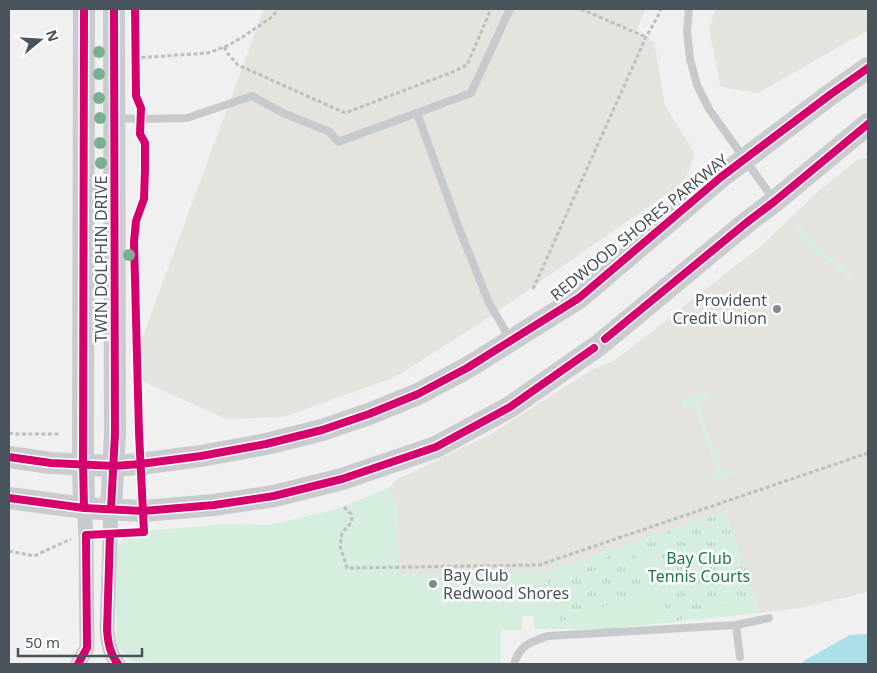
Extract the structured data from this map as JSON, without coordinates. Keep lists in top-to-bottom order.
{
  "streets": {
    "main road": ["REDWOOD SHORES PARKWAY", "TWIN DOLPHIN DRIVE"]
  },
  "crossings": [
    ["REDWOOD SHORES PARKWAY", "TWIN DOLPHIN DRIVE"]
  ],
  "parks": ["Bay Club Tennis Courts"],
  "places": ["Provident Credit Union", "Bay Club Redwood Shores"],
  "scale_bar": "50 m",
  "north": "right"
}
